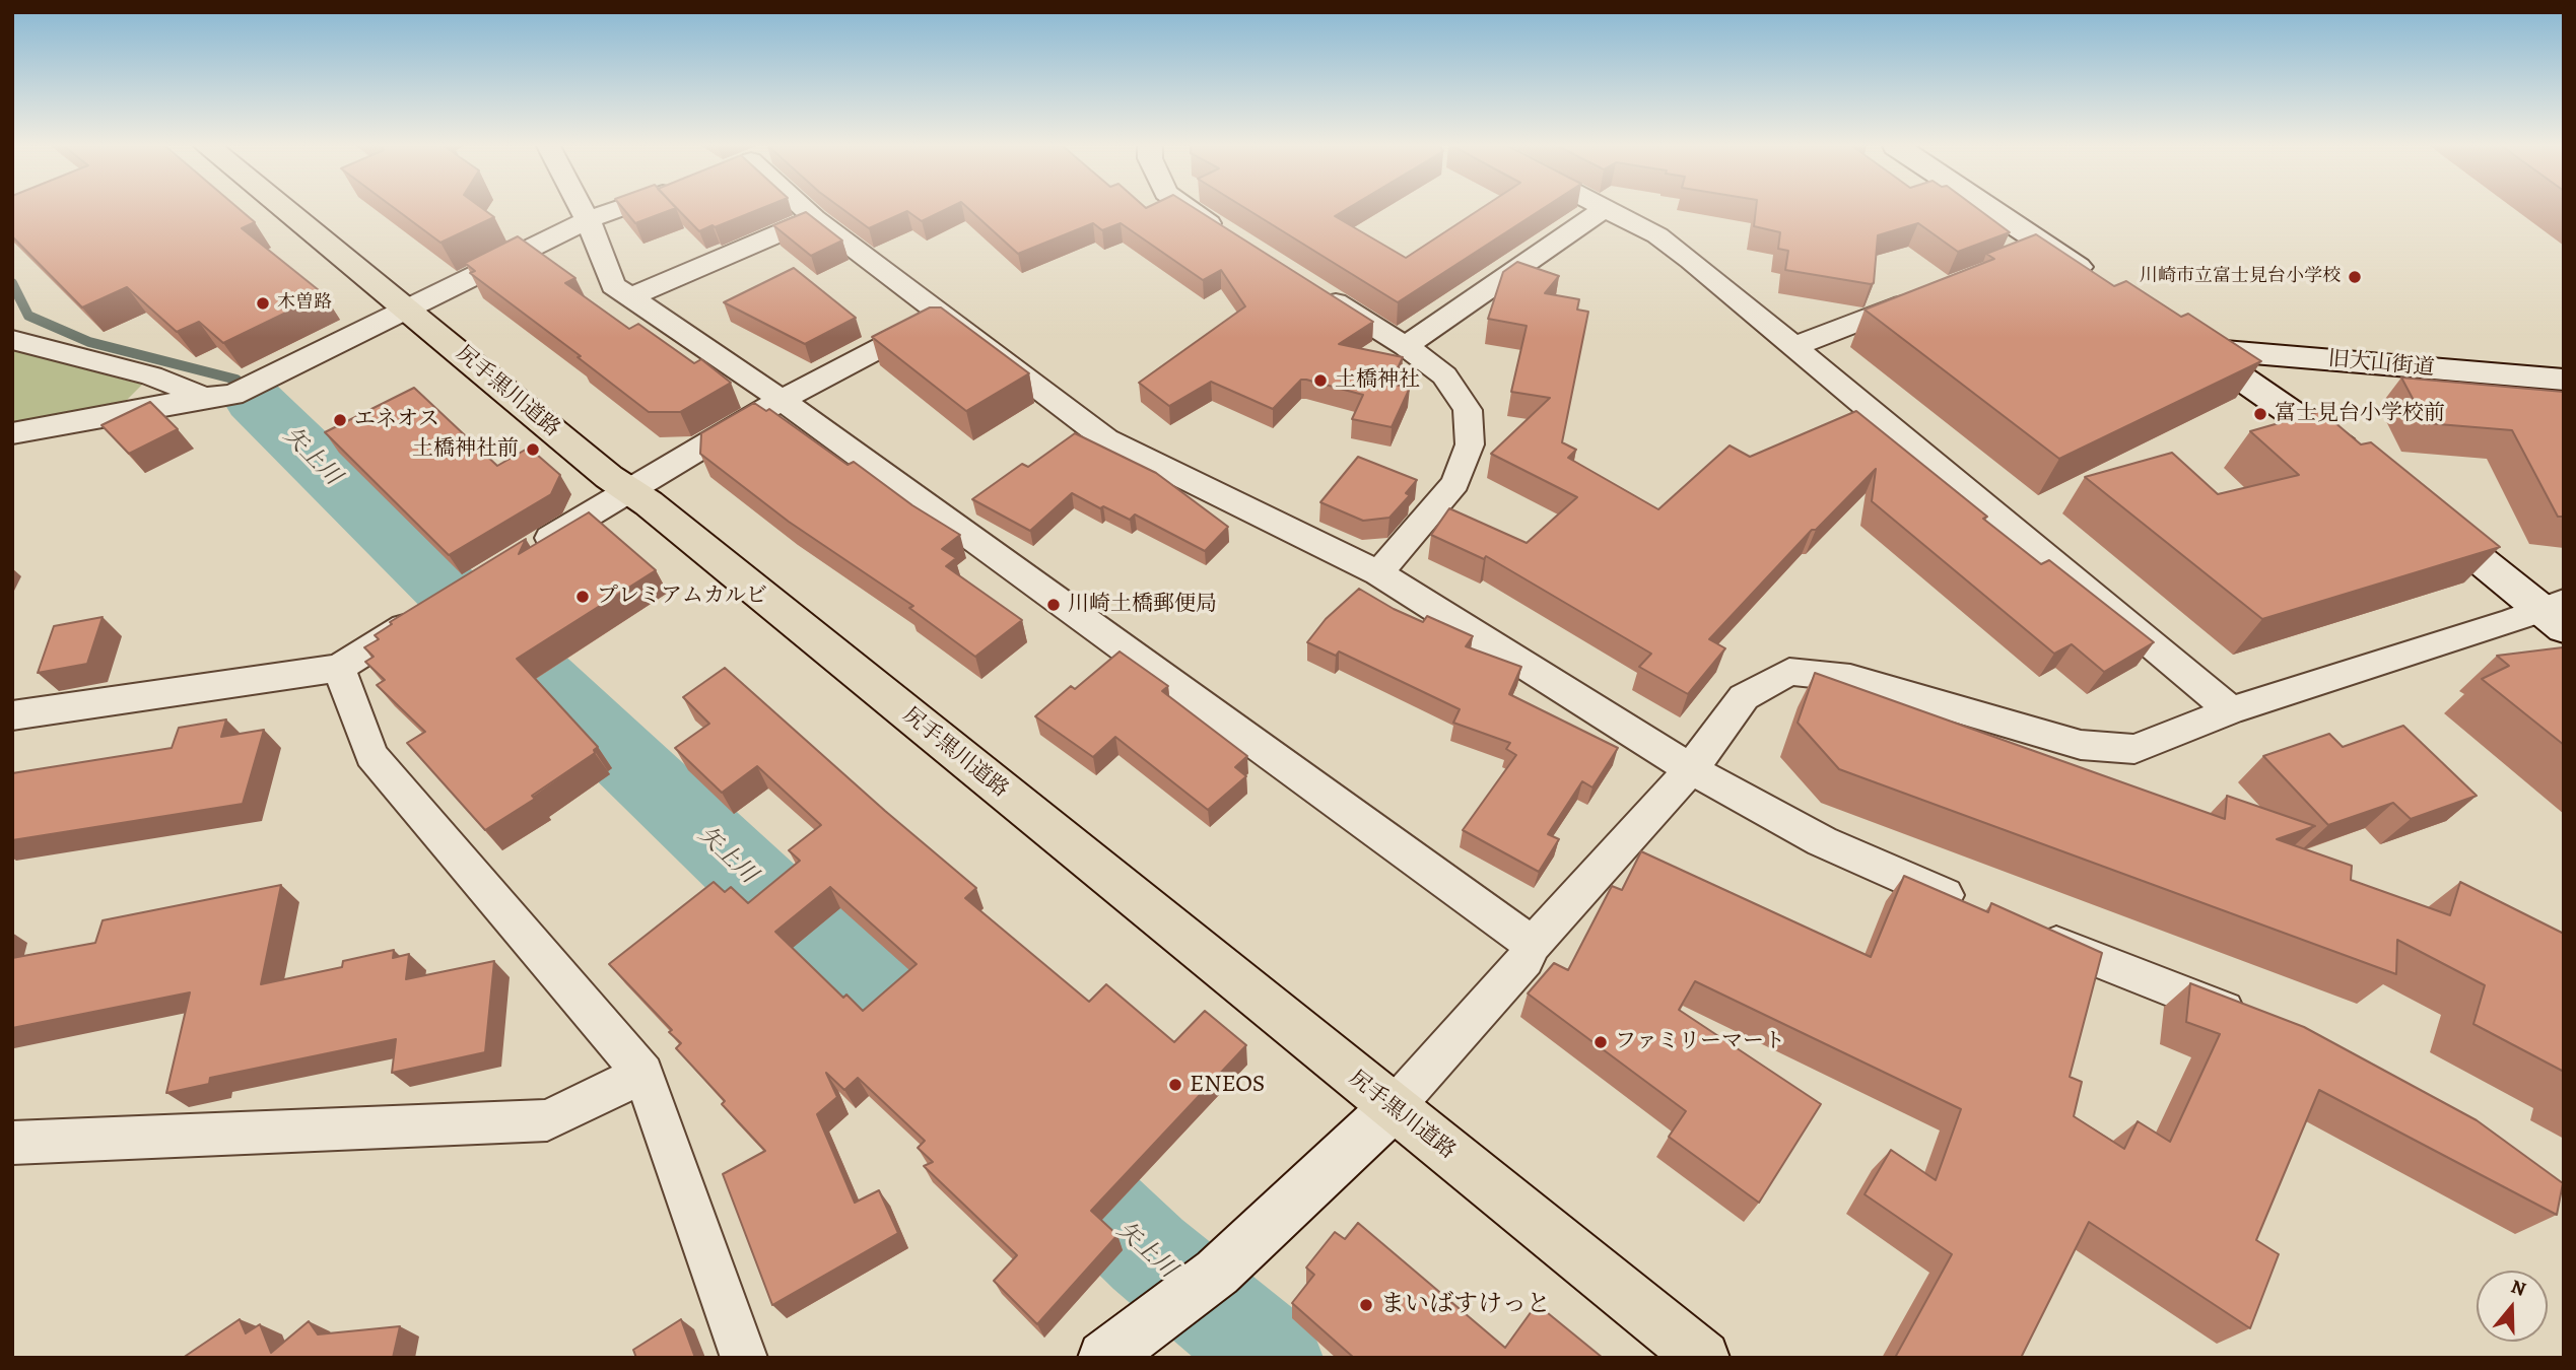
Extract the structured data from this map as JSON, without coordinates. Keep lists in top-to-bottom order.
{
  "streets": {
    "main road": ["尻手黒川道路"],
    "street": ["旧大山街道"]
  },
  "water": ["矢上川"],
  "places": [
    "川崎市立富士見台小学校",
    "木曽路",
    "土橋神社",
    "富士見台小学校前",
    "エネオス",
    "土橋神社前",
    "プレミアムカルビ",
    "川崎土橋郵便局",
    "ファミリーマート",
    "ENEOS",
    "まいばすけっと"
  ],
  "north": "top"
}
